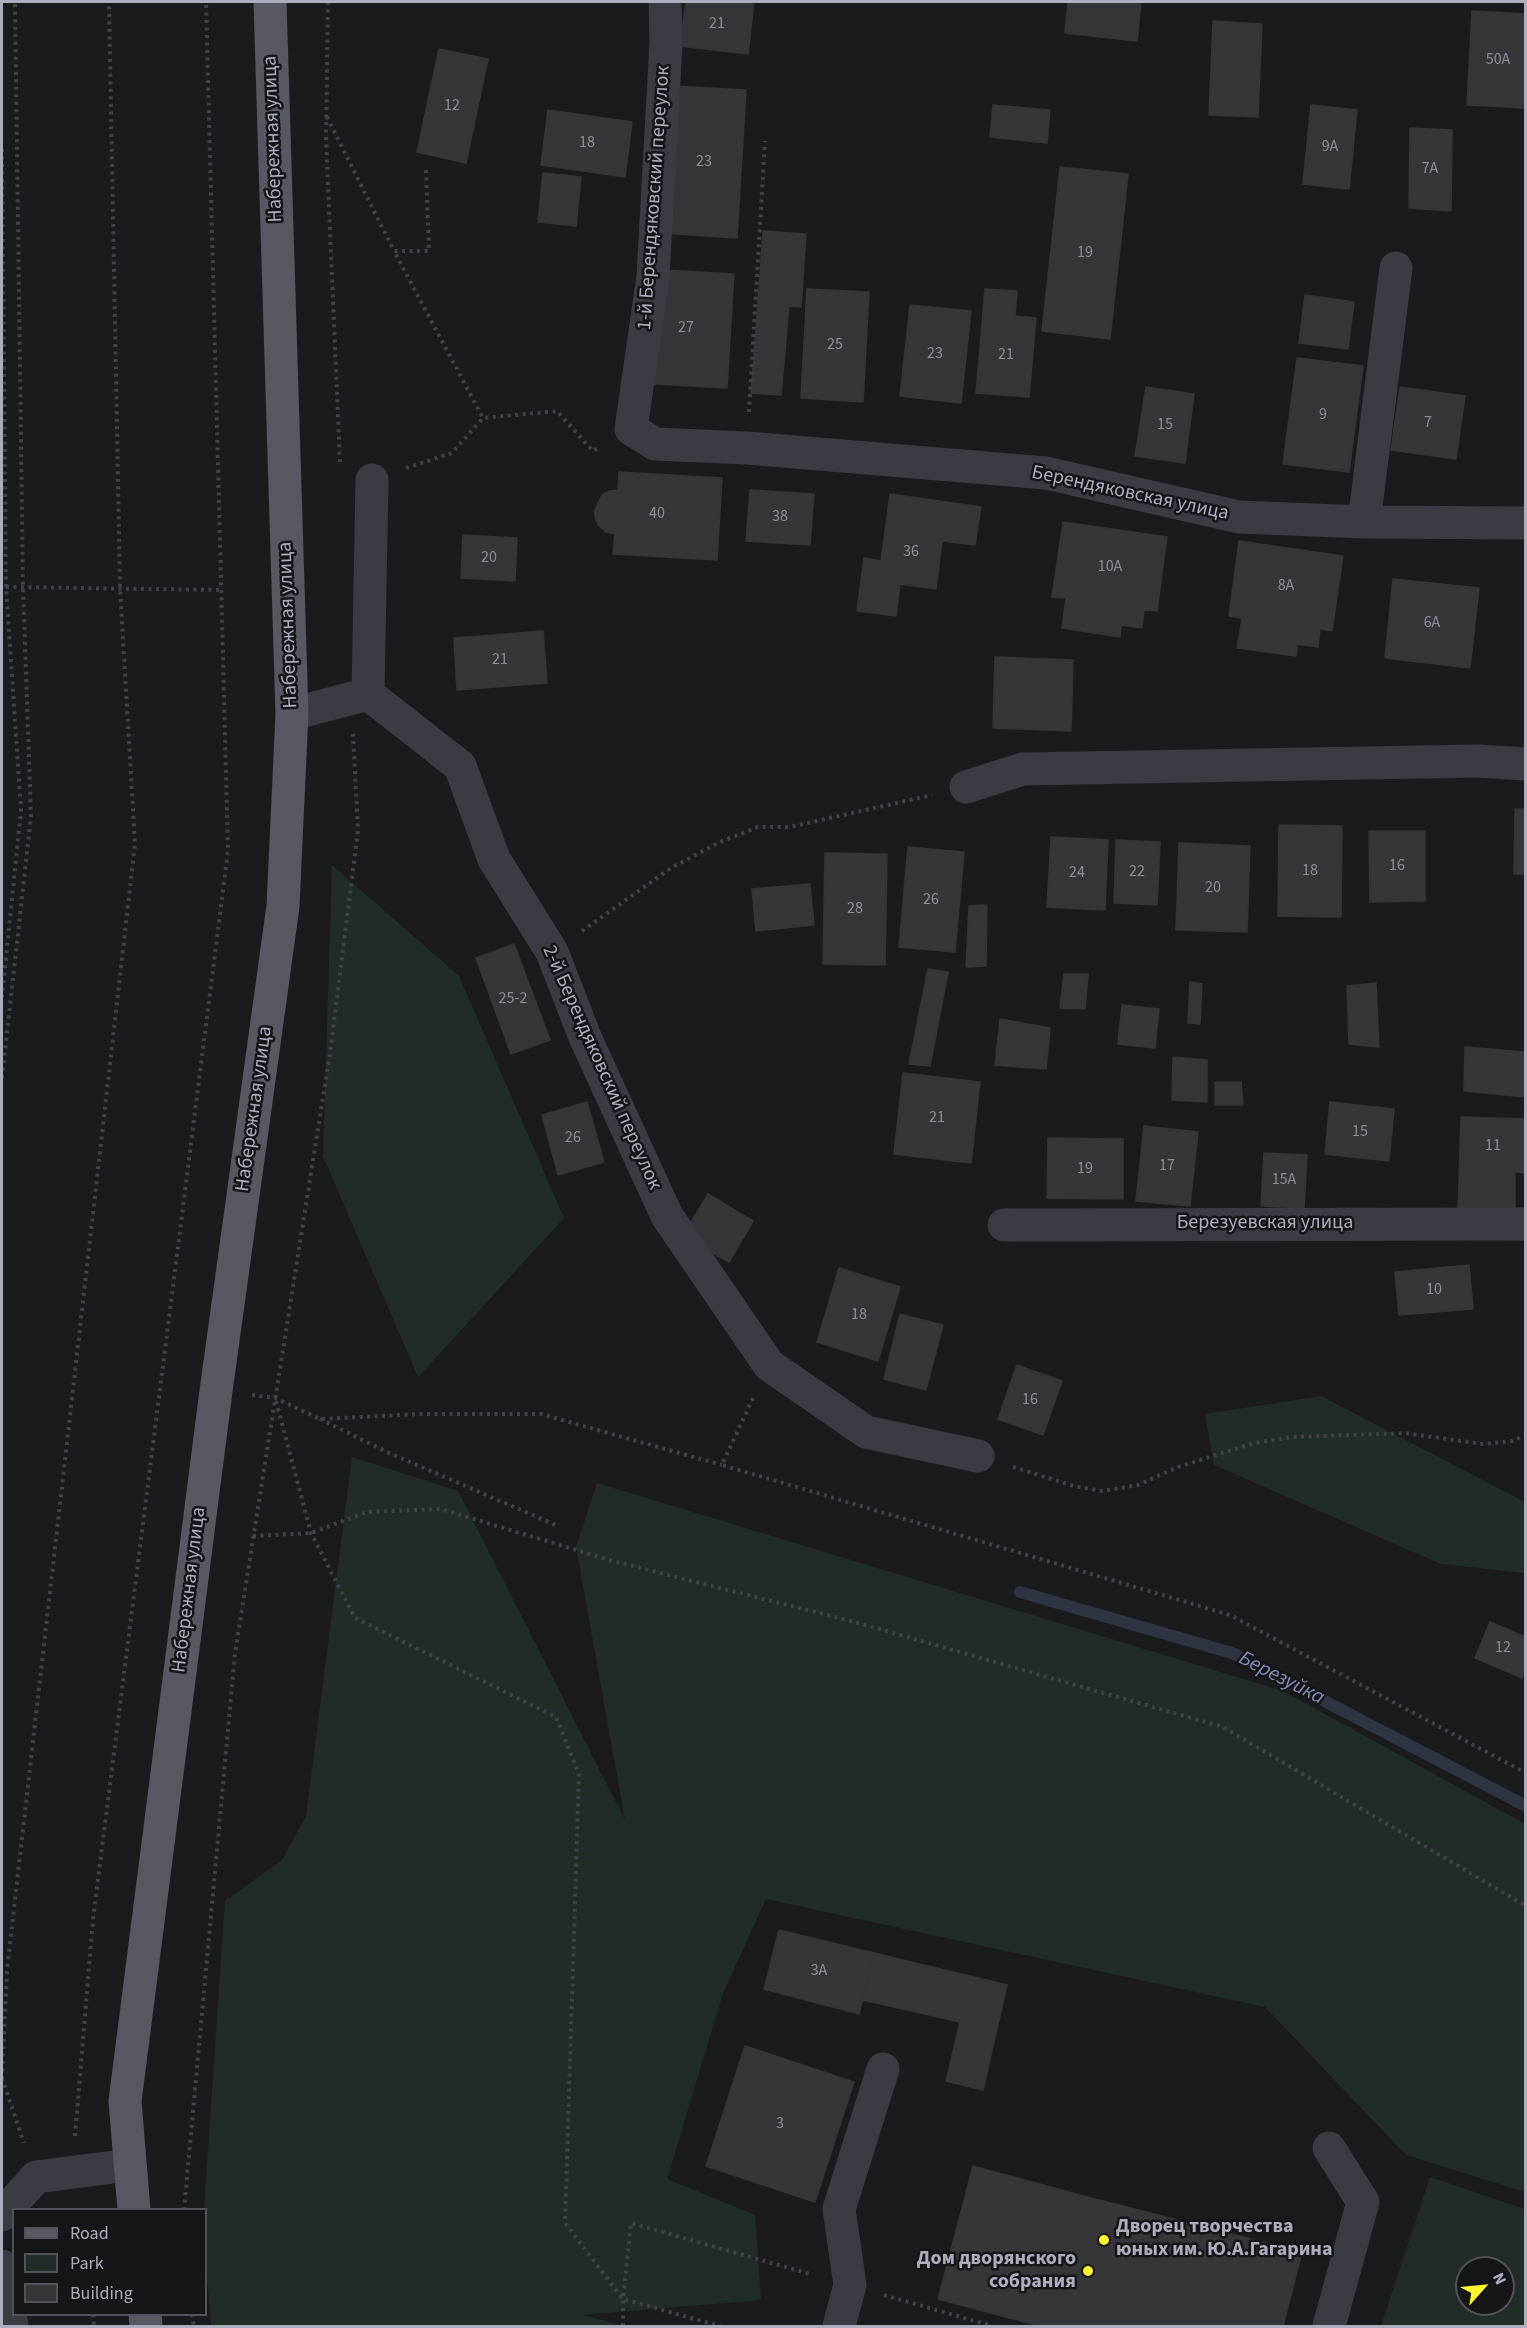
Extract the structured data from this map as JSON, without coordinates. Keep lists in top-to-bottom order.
{
  "streets": {
    "main road": ["Набережная улица"],
    "street": [
      "1-й Берендяковский переулок",
      "Берендяковская улица",
      "2-й Берендяковский переулок",
      "Березуевская улица"
    ]
  },
  "crossings": [
    ["1-й Берендяковский переулок", "Берендяковская улица"]
  ],
  "water": ["Березуйка"],
  "places": ["Дворец творчества юных им. Ю.А.Гагарина", "Дом дворянского собрания"],
  "house_numbers": [
    "21",
    "50А",
    "12",
    "18",
    "9А",
    "23",
    "7А",
    "19",
    "27",
    "25",
    "23",
    "21",
    "9",
    "7",
    "15",
    "40",
    "38",
    "36",
    "20",
    "10А",
    "8А",
    "6А",
    "21",
    "16",
    "18",
    "22",
    "24",
    "20",
    "26",
    "28",
    "25-2",
    "21",
    "15",
    "26",
    "11",
    "17",
    "19",
    "15А",
    "10",
    "18",
    "16",
    "12",
    "3А",
    "3"
  ],
  "legend": ["Road", "Park", "Building"],
  "north": "top right"
}
